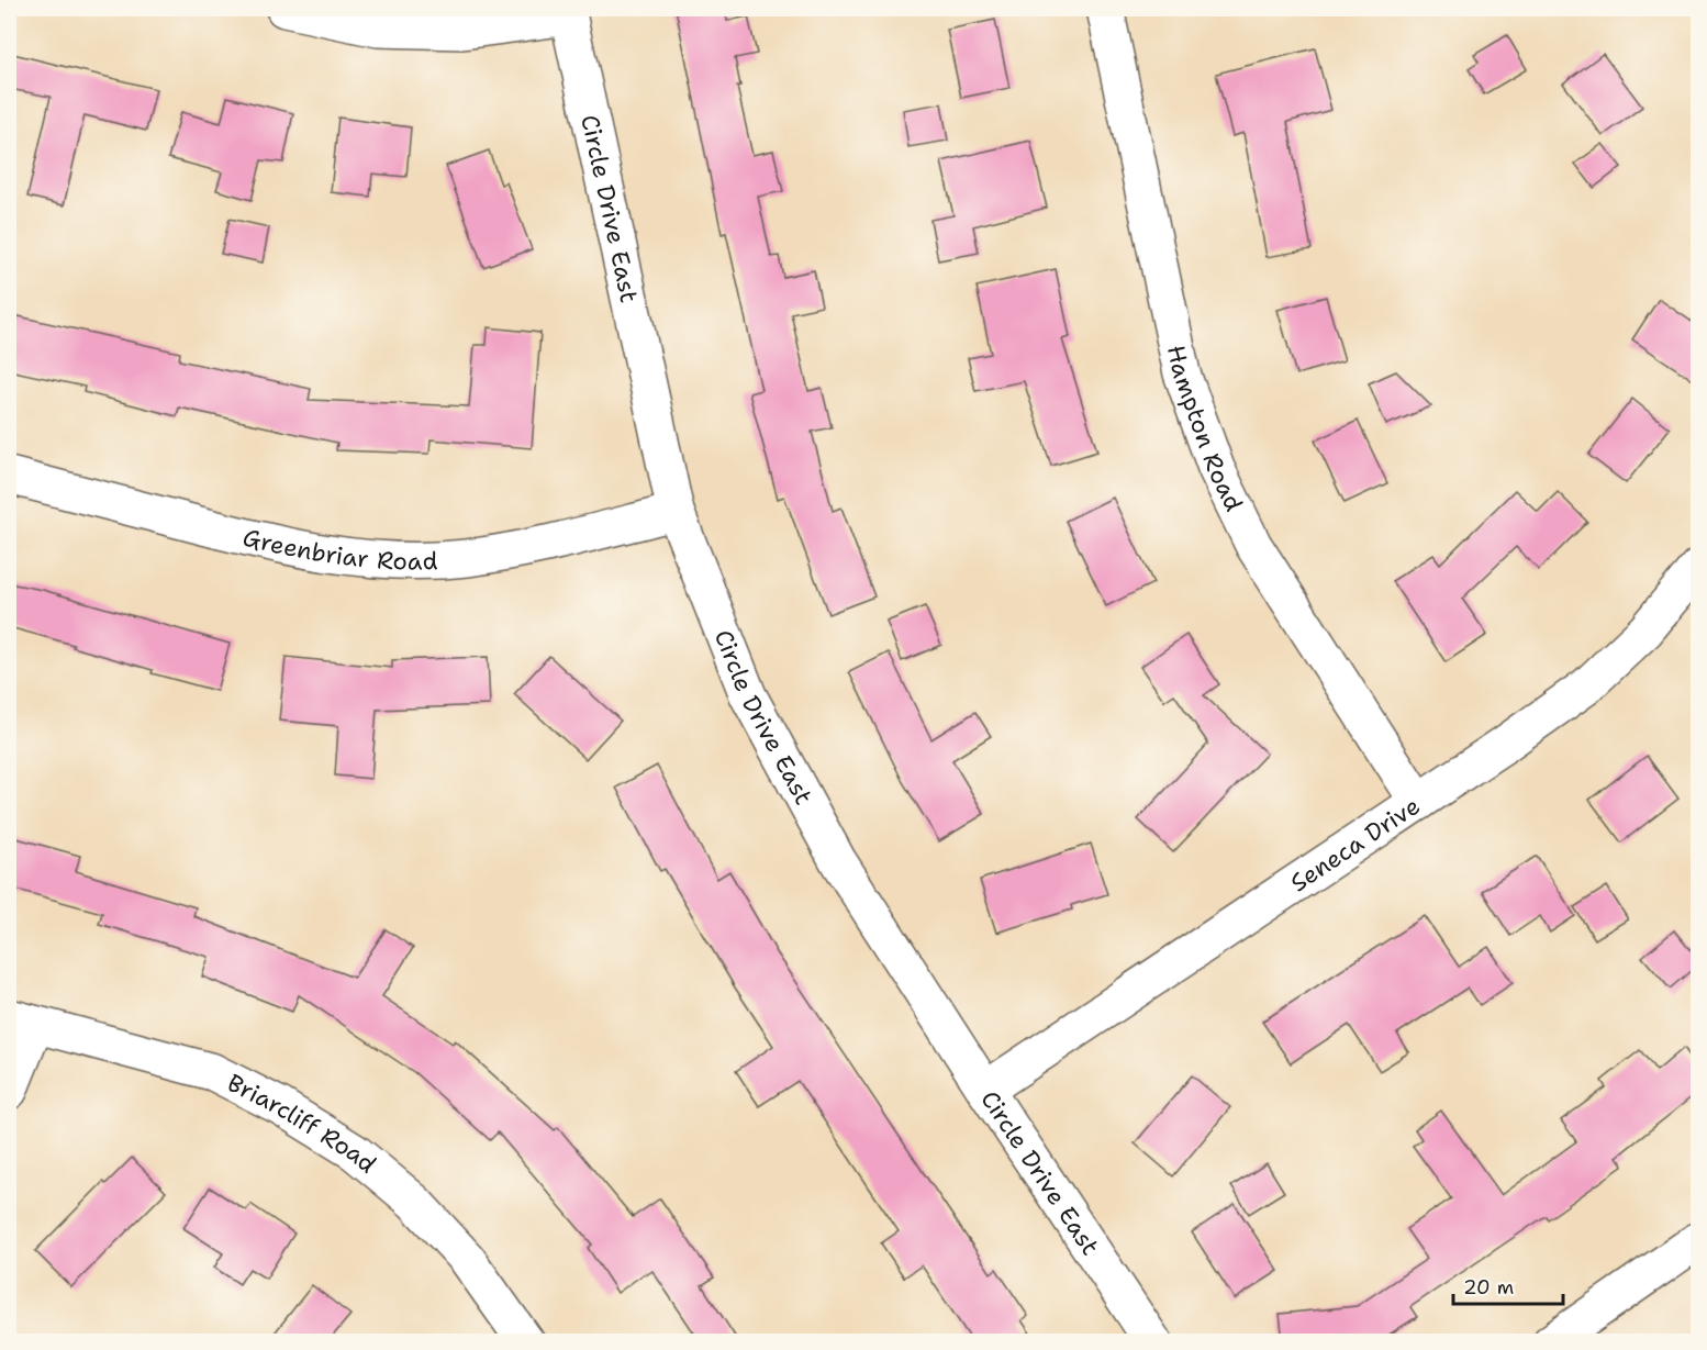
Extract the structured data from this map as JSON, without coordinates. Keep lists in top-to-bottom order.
{
  "streets": {
    "street": [
      "Circle Drive East",
      "Hampton Road",
      "Greenbriar Road",
      "Seneca Drive",
      "Briarcliff Road"
    ]
  },
  "crossings": [
    ["Circle Drive East", "Greenbriar Road"],
    ["Circle Drive East", "Seneca Drive"],
    ["Hampton Road", "Seneca Drive"]
  ],
  "scale_bar": "20 m"
}
